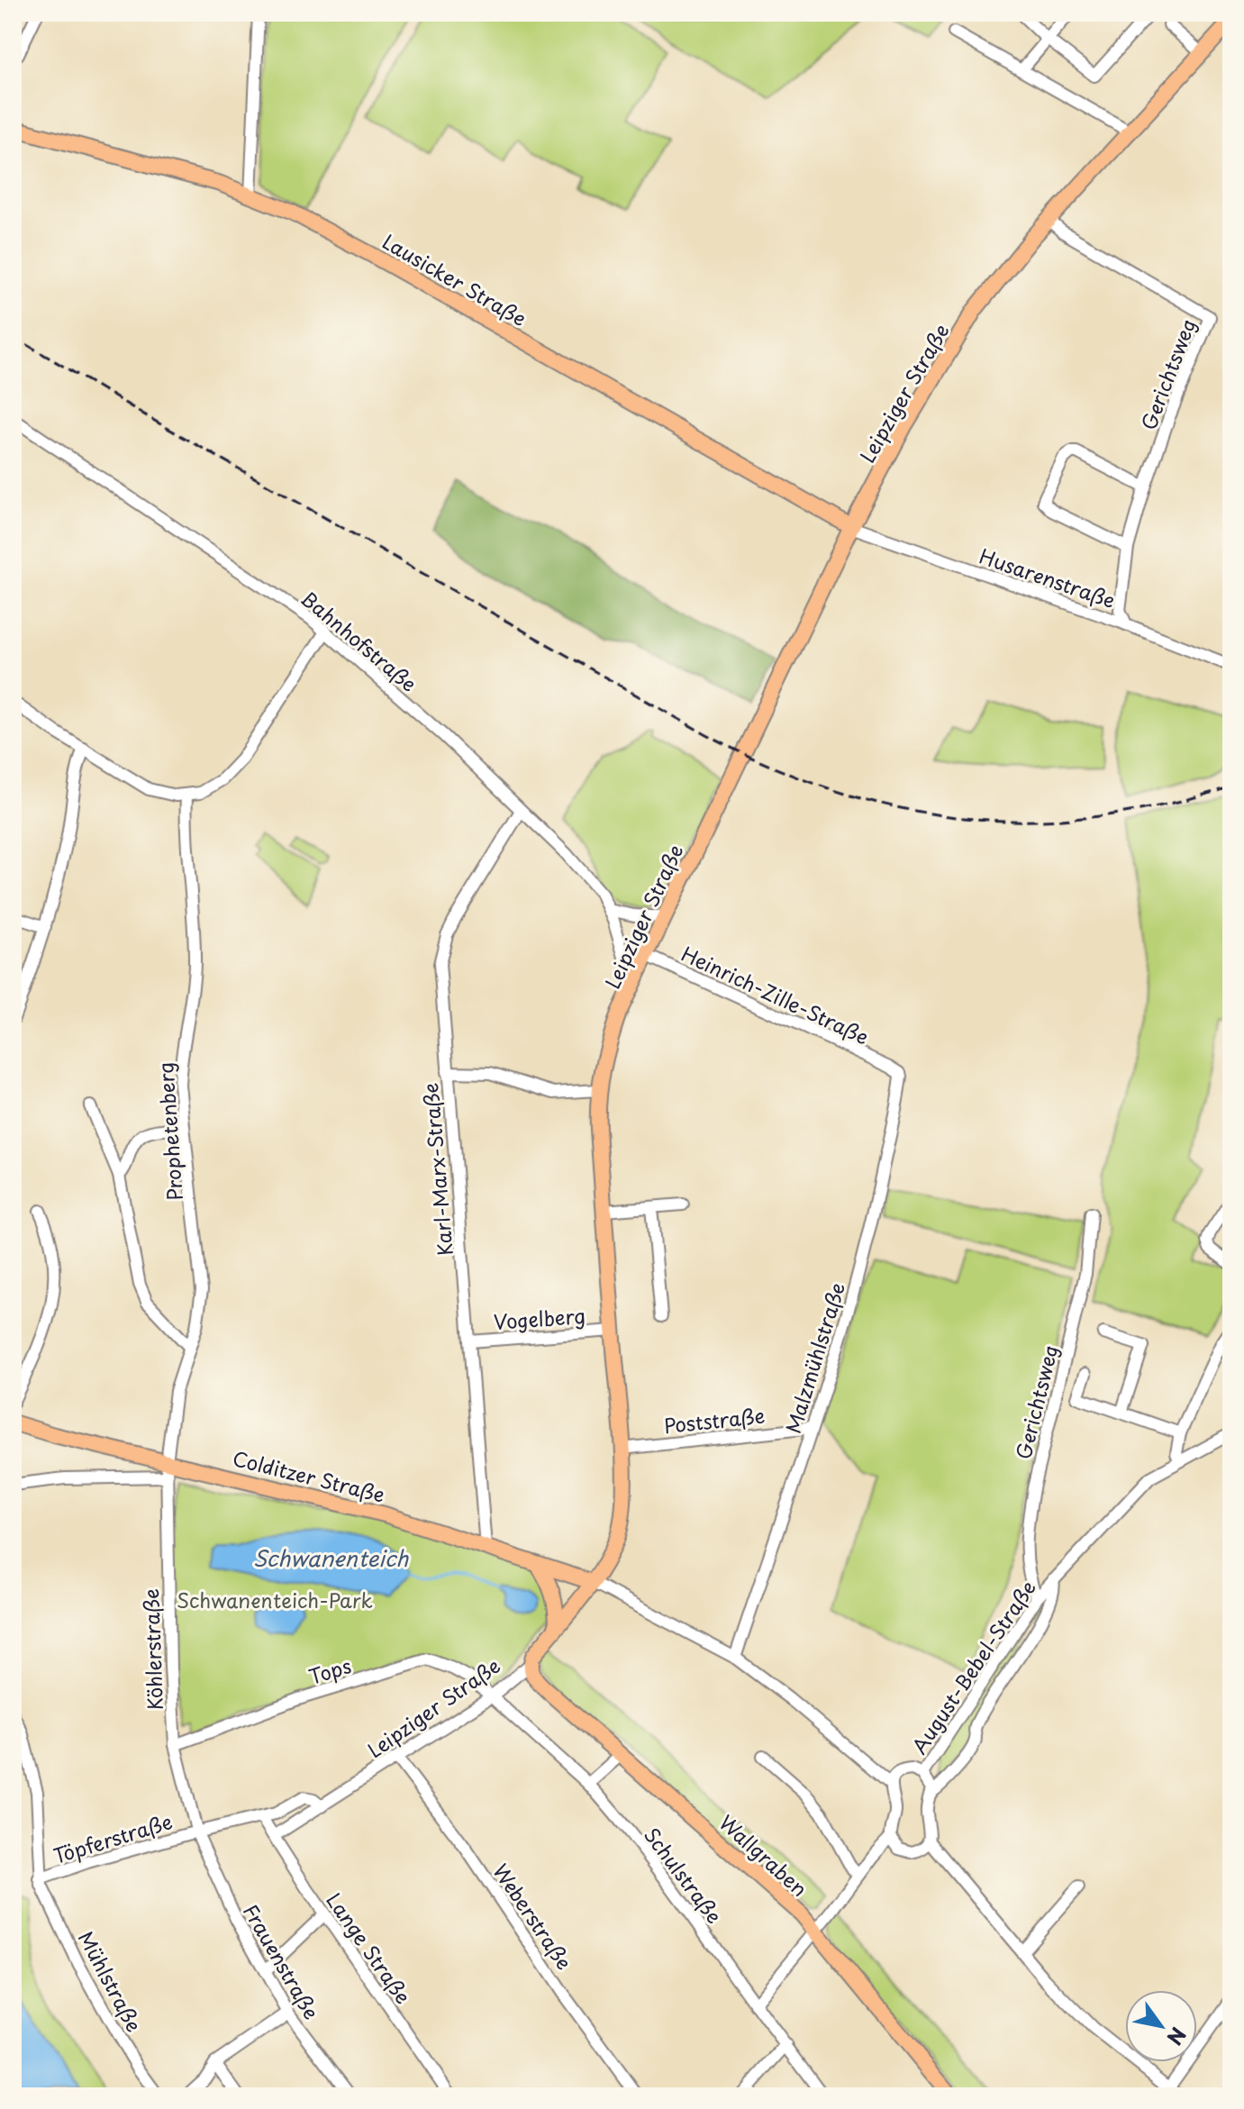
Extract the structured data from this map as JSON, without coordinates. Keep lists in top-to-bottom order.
{
  "streets": {
    "main road": [
      "Lausicker Straße",
      "Leipziger Straße",
      "Colditzer Straße",
      "Wallgraben"
    ],
    "street": [
      "Gerichtsweg",
      "Husarenstraße",
      "Bahnhofstraße",
      "Heinrich-Zille-Straße",
      "Prophetenberg",
      "Karl-Marx-Straße",
      "Vogelberg",
      "Malzmühlstraße",
      "Poststraße",
      "Köhlerstraße",
      "August-Bebel-Straße",
      "Tops",
      "Töpferstraße",
      "Schulstraße",
      "Weberstraße",
      "Lange Straße",
      "Frauenstraße",
      "Mühlstraße"
    ]
  },
  "crossings": [
    ["Lausicker Straße", "Leipziger Straße"],
    ["Lausicker Straße", "Husarenstraße"],
    ["Gerichtsweg", "Leipziger Straße"],
    ["Gerichtsweg", "Husarenstraße"],
    ["Gerichtsweg", "August-Bebel-Straße"],
    ["Leipziger Straße", "Husarenstraße"],
    ["Leipziger Straße", "Bahnhofstraße"],
    ["Leipziger Straße", "Heinrich-Zille-Straße"],
    ["Leipziger Straße", "Vogelberg"],
    ["Leipziger Straße", "Poststraße"],
    ["Leipziger Straße", "Colditzer Straße"],
    ["Leipziger Straße", "Tops"],
    ["Leipziger Straße", "Wallgraben"],
    ["Leipziger Straße", "Schulstraße"],
    ["Leipziger Straße", "Weberstraße"],
    ["Leipziger Straße", "Lange Straße"],
    ["Bahnhofstraße", "Karl-Marx-Straße"],
    ["Heinrich-Zille-Straße", "Malzmühlstraße"],
    ["Prophetenberg", "Colditzer Straße"],
    ["Prophetenberg", "Köhlerstraße"],
    ["Karl-Marx-Straße", "Vogelberg"],
    ["Karl-Marx-Straße", "Colditzer Straße"],
    ["Malzmühlstraße", "Poststraße"],
    ["Colditzer Straße", "Köhlerstraße"],
    ["Köhlerstraße", "Tops"],
    ["Köhlerstraße", "Töpferstraße"],
    ["Köhlerstraße", "Frauenstraße"],
    ["Tops", "Schulstraße"],
    ["Töpferstraße", "Frauenstraße"],
    ["Töpferstraße", "Mühlstraße"]
  ],
  "water": ["Schwanenteich"],
  "parks": ["Schwanenteich-Park"],
  "north": "bottom right"
}
